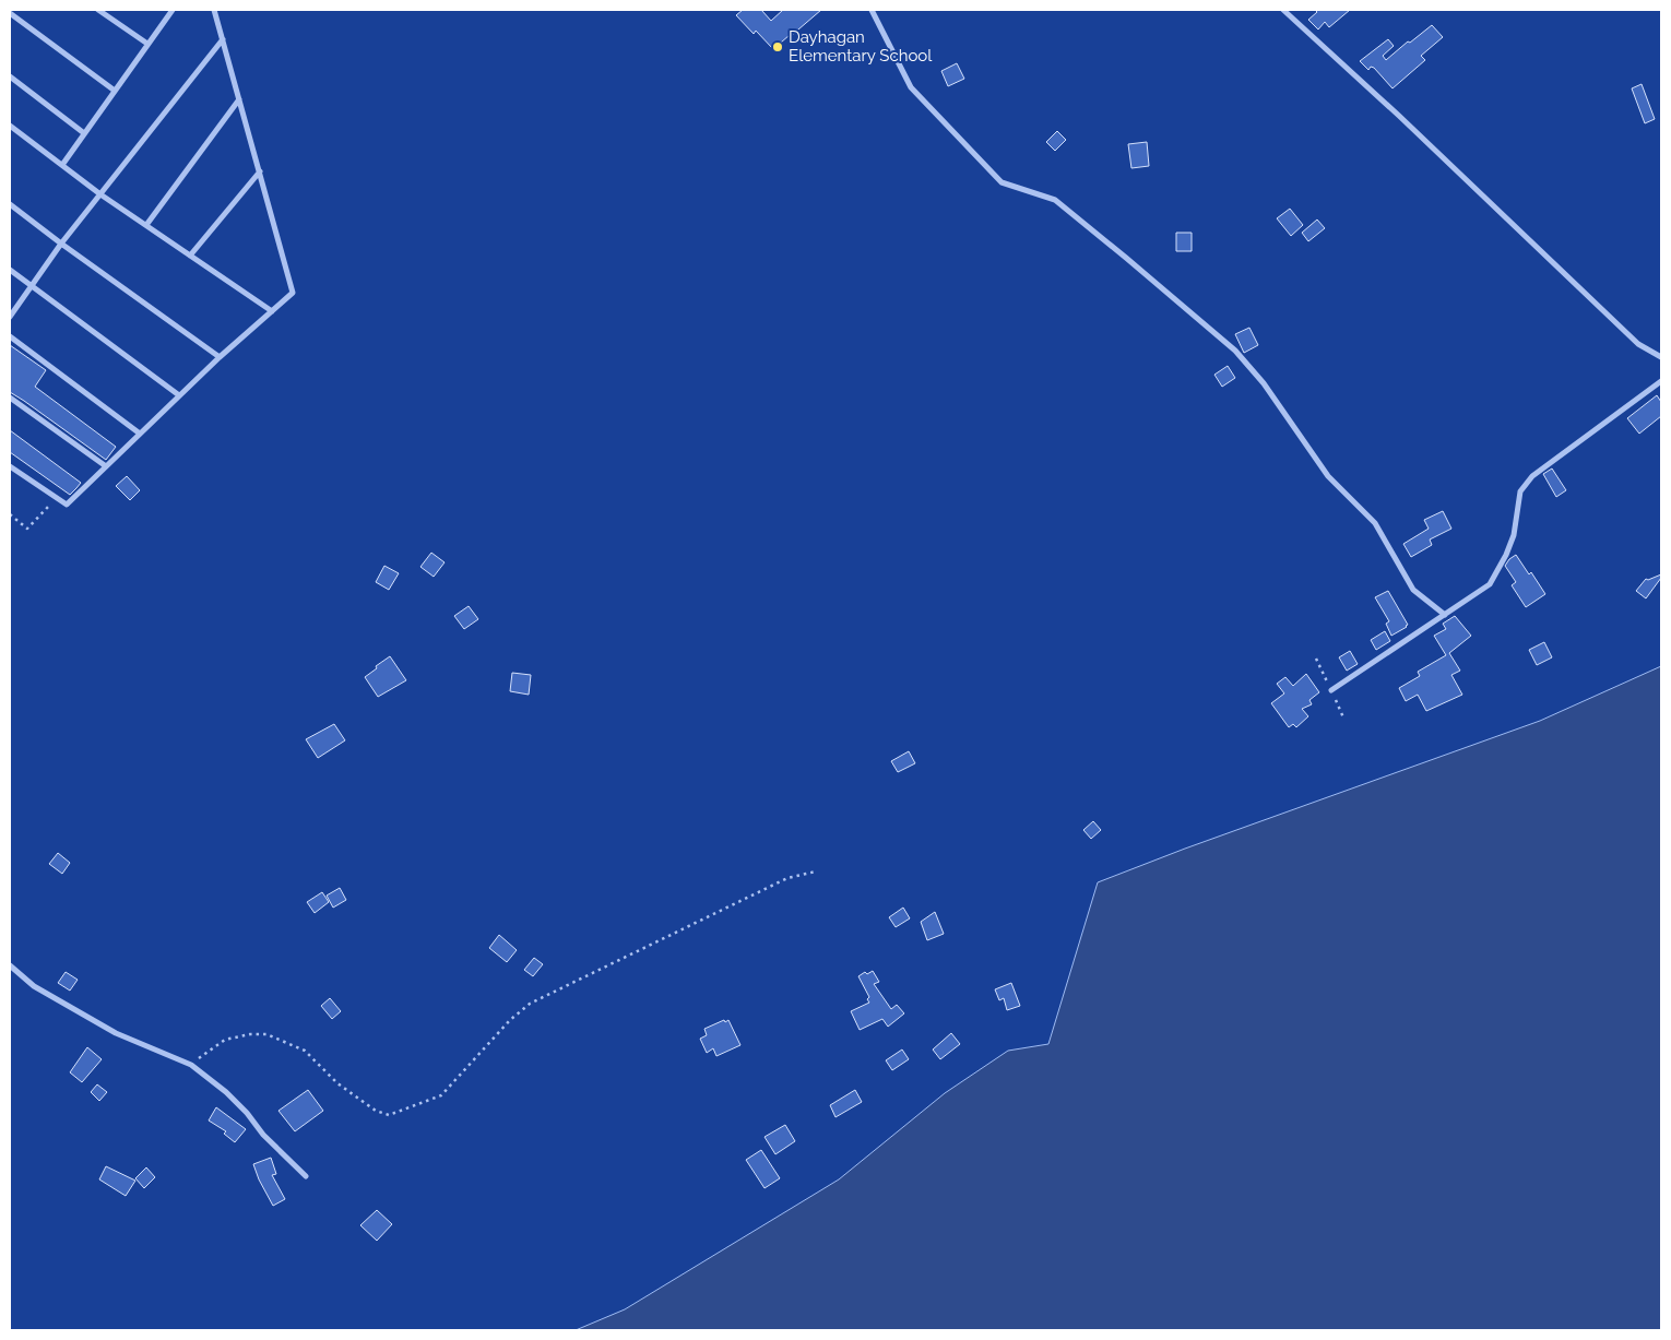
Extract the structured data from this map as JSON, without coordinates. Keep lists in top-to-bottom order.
{
  "places": ["Dayhagan Elementary School"]
}
